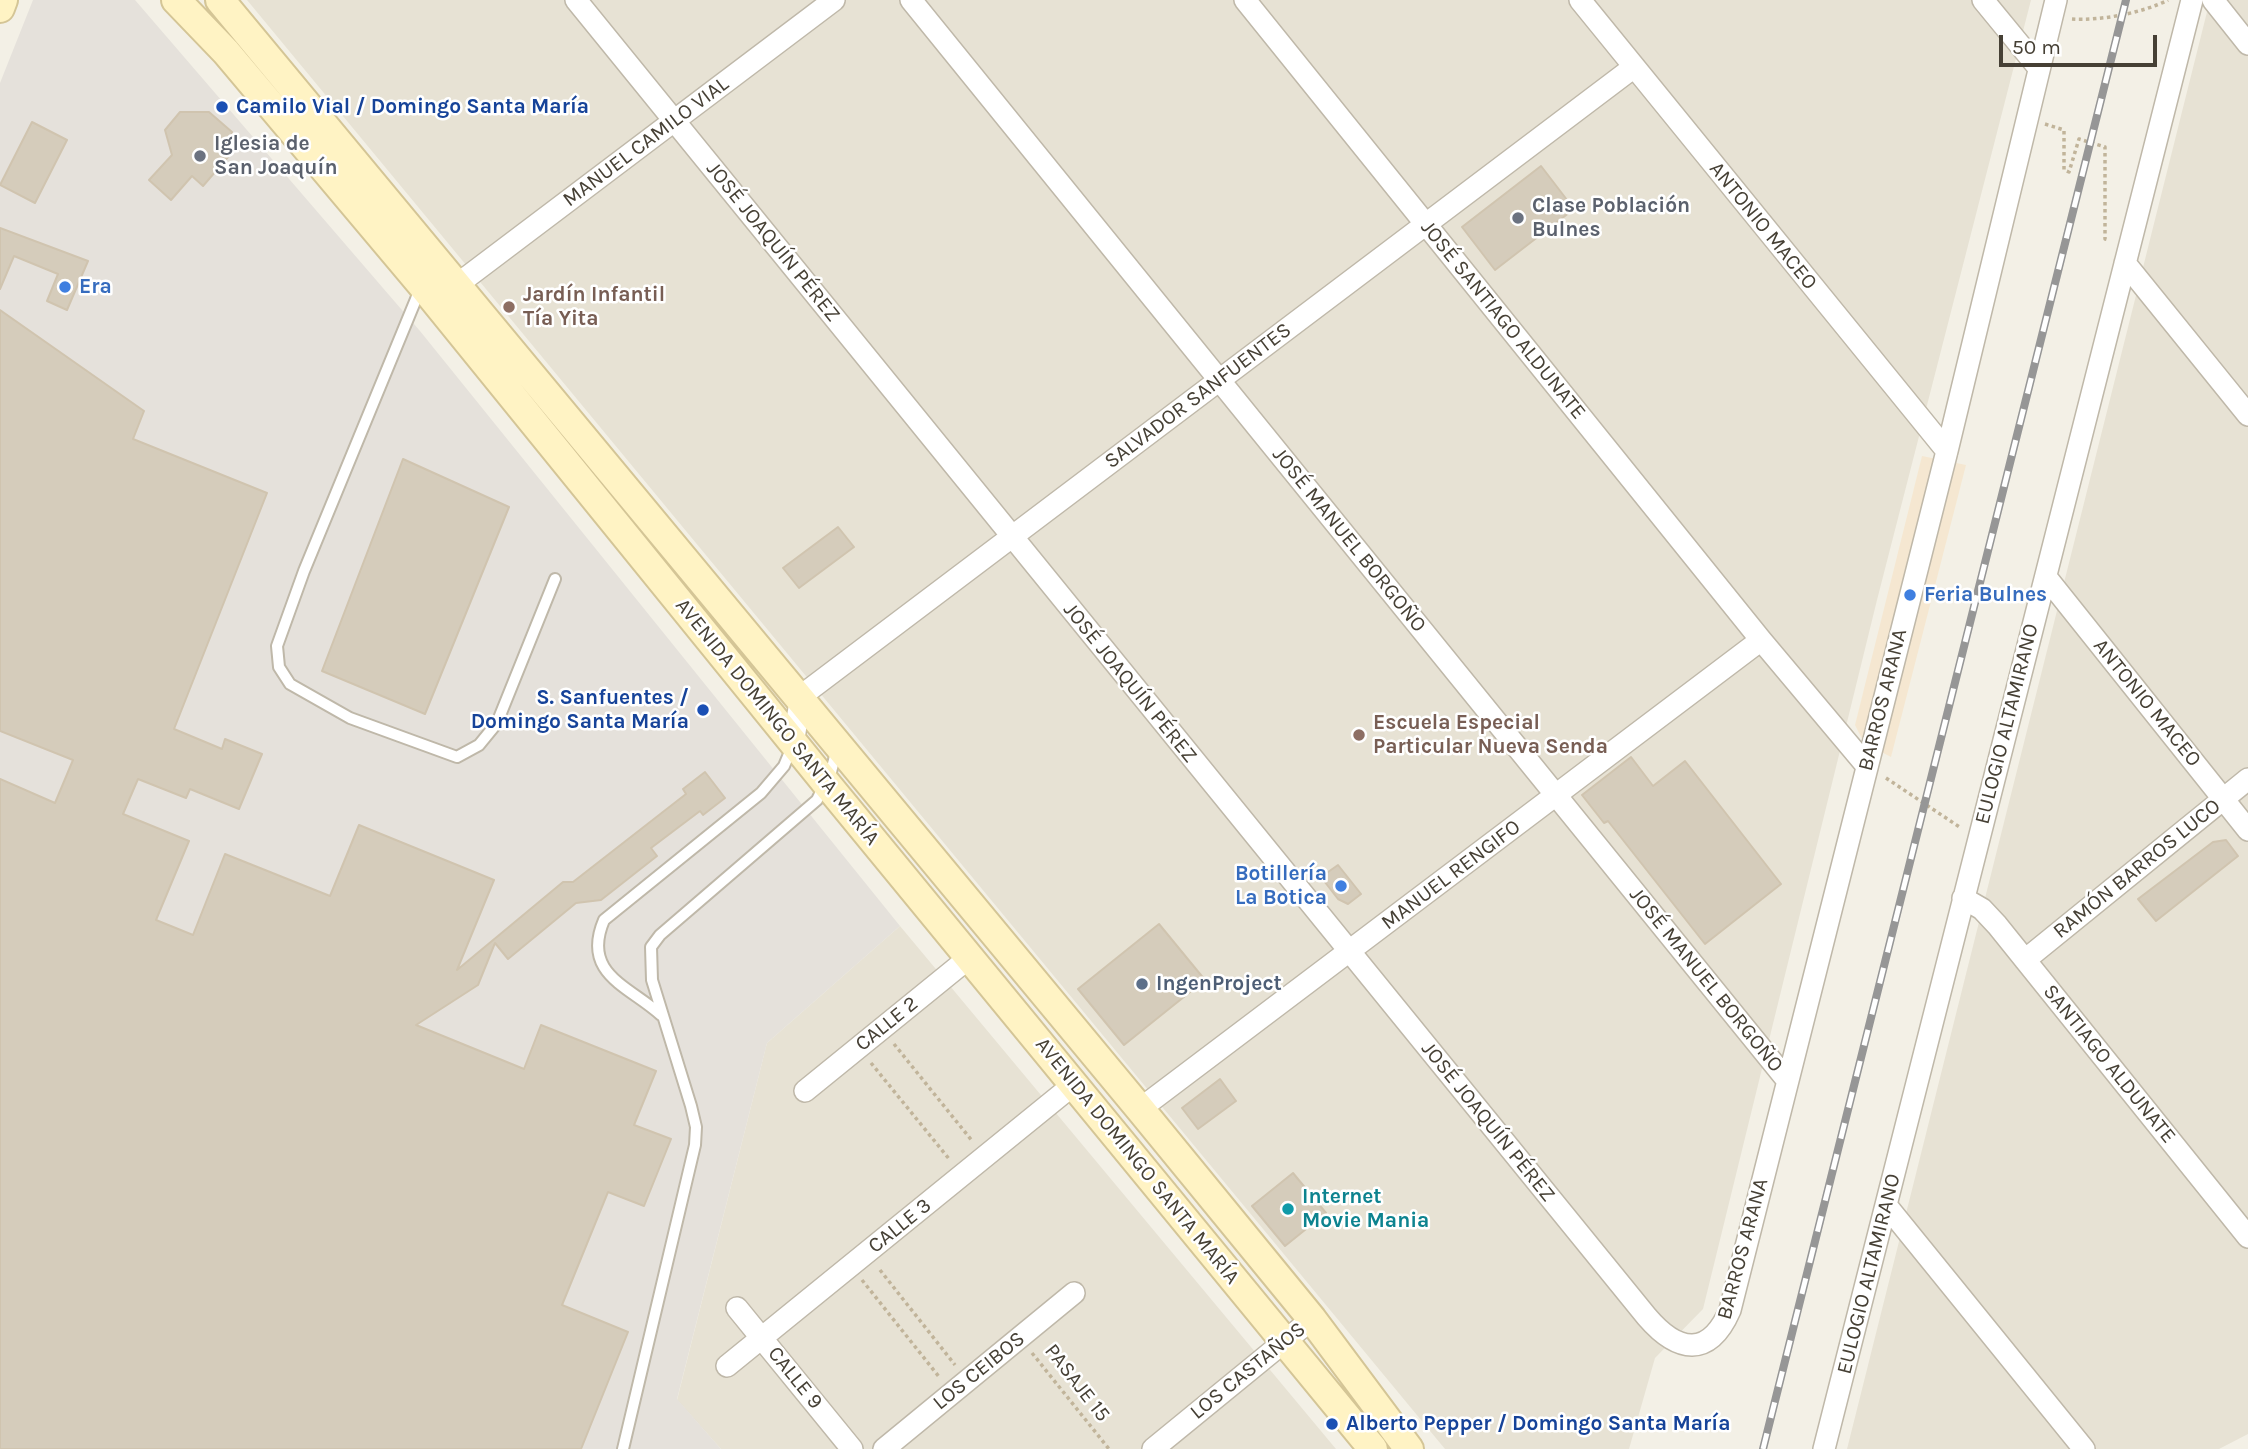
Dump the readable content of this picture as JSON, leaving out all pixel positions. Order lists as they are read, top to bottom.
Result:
{
  "streets": {
    "main road": ["AVENIDA DOMINGO SANTA MARÍA"],
    "street": [
      "MANUEL CAMILO VIAL",
      "ANTONIO MACEO",
      "JOSÉ JOAQUÍN PÉREZ",
      "JOSÉ SANTIAGO ALDUNATE",
      "SALVADOR SANFUENTES",
      "JOSÉ MANUEL BORGOÑO",
      "BARROS ARANA",
      "EULOGIO ALTAMIRANO",
      "RAMÓN BARROS LUCO",
      "MANUEL RENGIFO",
      "CALLE 2",
      "SANTIAGO ALDUNATE",
      "CALLE 3",
      "LOS CEIBOS",
      "LOS CASTAÑOS",
      "CALLE 9"
    ],
    "path": ["PASAJE 15"]
  },
  "crossings": [
    ["MANUEL CAMILO VIAL", "JOSÉ JOAQUÍN PÉREZ"],
    ["MANUEL CAMILO VIAL", "AVENIDA DOMINGO SANTA MARÍA"],
    ["ANTONIO MACEO", "SALVADOR SANFUENTES"],
    ["ANTONIO MACEO", "BARROS ARANA"],
    ["ANTONIO MACEO", "EULOGIO ALTAMIRANO"],
    ["ANTONIO MACEO", "RAMÓN BARROS LUCO"],
    ["JOSÉ JOAQUÍN PÉREZ", "SALVADOR SANFUENTES"],
    ["JOSÉ JOAQUÍN PÉREZ", "BARROS ARANA"],
    ["JOSÉ JOAQUÍN PÉREZ", "MANUEL RENGIFO"],
    ["JOSÉ SANTIAGO ALDUNATE", "SALVADOR SANFUENTES"],
    ["JOSÉ SANTIAGO ALDUNATE", "MANUEL RENGIFO"],
    ["SALVADOR SANFUENTES", "JOSÉ MANUEL BORGOÑO"],
    ["SALVADOR SANFUENTES", "AVENIDA DOMINGO SANTA MARÍA"],
    ["JOSÉ MANUEL BORGOÑO", "BARROS ARANA"],
    ["JOSÉ MANUEL BORGOÑO", "MANUEL RENGIFO"],
    ["AVENIDA DOMINGO SANTA MARÍA", "MANUEL RENGIFO"],
    ["AVENIDA DOMINGO SANTA MARÍA", "CALLE 2"],
    ["AVENIDA DOMINGO SANTA MARÍA", "CALLE 3"],
    ["AVENIDA DOMINGO SANTA MARÍA", "LOS CASTAÑOS"],
    ["EULOGIO ALTAMIRANO", "SANTIAGO ALDUNATE"],
    ["RAMÓN BARROS LUCO", "SANTIAGO ALDUNATE"],
    ["CALLE 3", "CALLE 9"],
    ["LOS CEIBOS", "PASAJE 15"]
  ],
  "places": [
    "Camilo Vial / Domingo Santa María",
    "Iglesia de San Joaquín",
    "Clase Población Bulnes",
    "Era",
    "Jardín Infantil Tía Yita",
    "Feria Bulnes",
    "S. Sanfuentes / Domingo Santa María",
    "Escuela Especial Particular Nueva Senda",
    "Botillería La Botica",
    "IngenProject",
    "Internet Movie Mania",
    "Alberto Pepper / Domingo Santa María"
  ],
  "scale_bar": "50 m"
}
